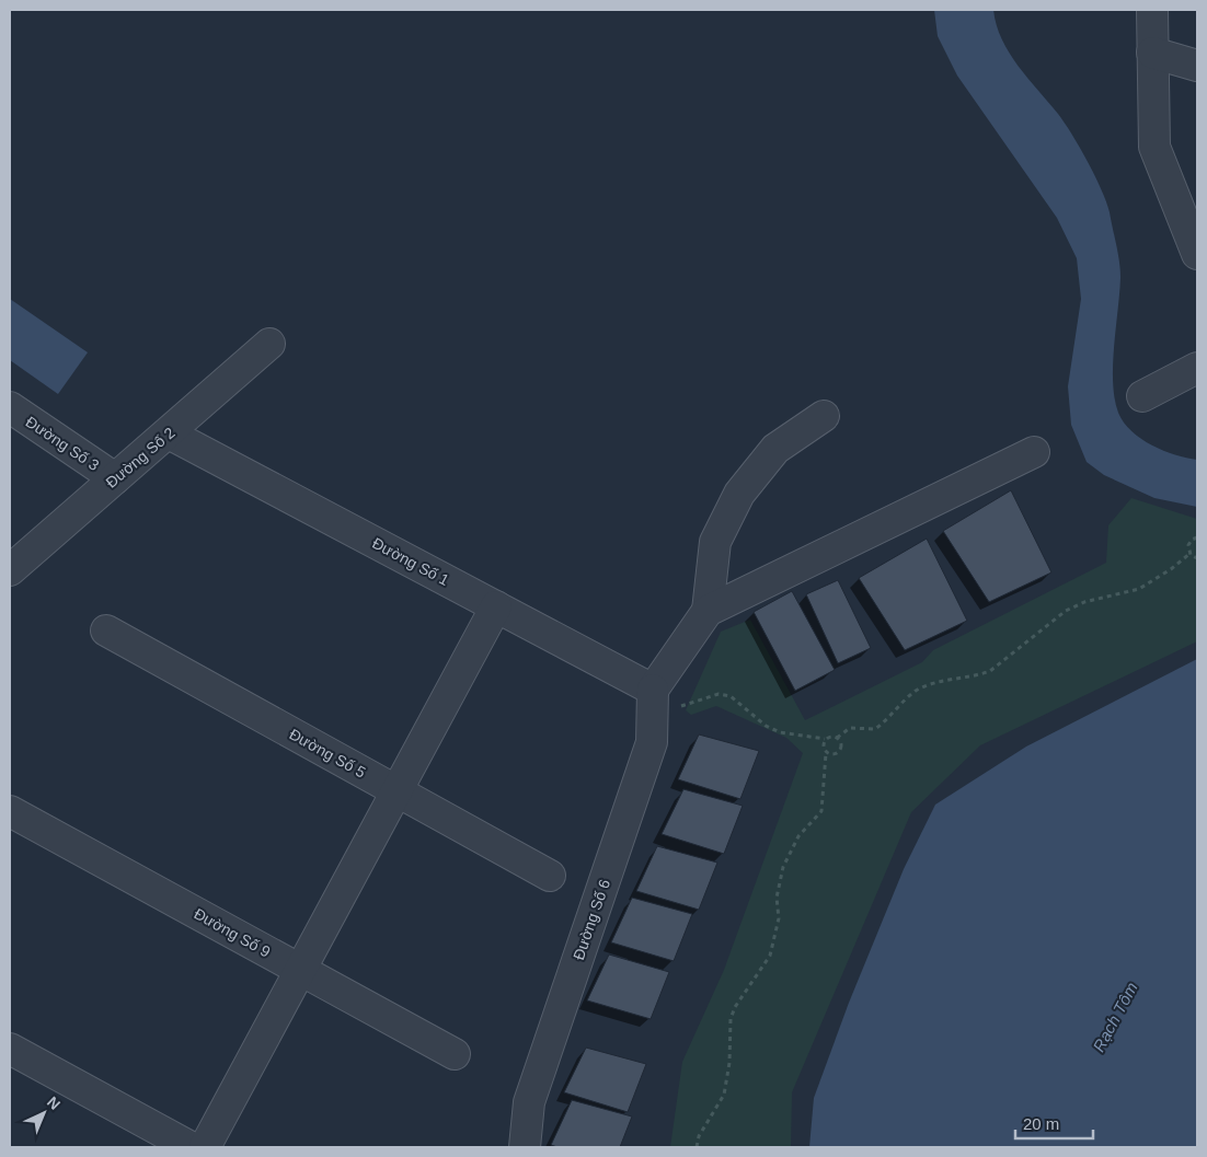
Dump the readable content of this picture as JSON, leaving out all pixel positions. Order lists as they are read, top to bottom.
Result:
{
  "streets": {
    "street": [
      "Đường Số 3",
      "Đường Số 2",
      "Đường Số 1",
      "Đường Số 5",
      "Đường Số 6",
      "Đường Số 9"
    ]
  },
  "crossings": [
    ["Đường Số 3", "Đường Số 2"],
    ["Đường Số 2", "Đường Số 1"],
    ["Đường Số 1", "Đường Số 6"]
  ],
  "water": ["Rạch Tôm"],
  "scale_bar": "20 m",
  "north": "top right"
}
